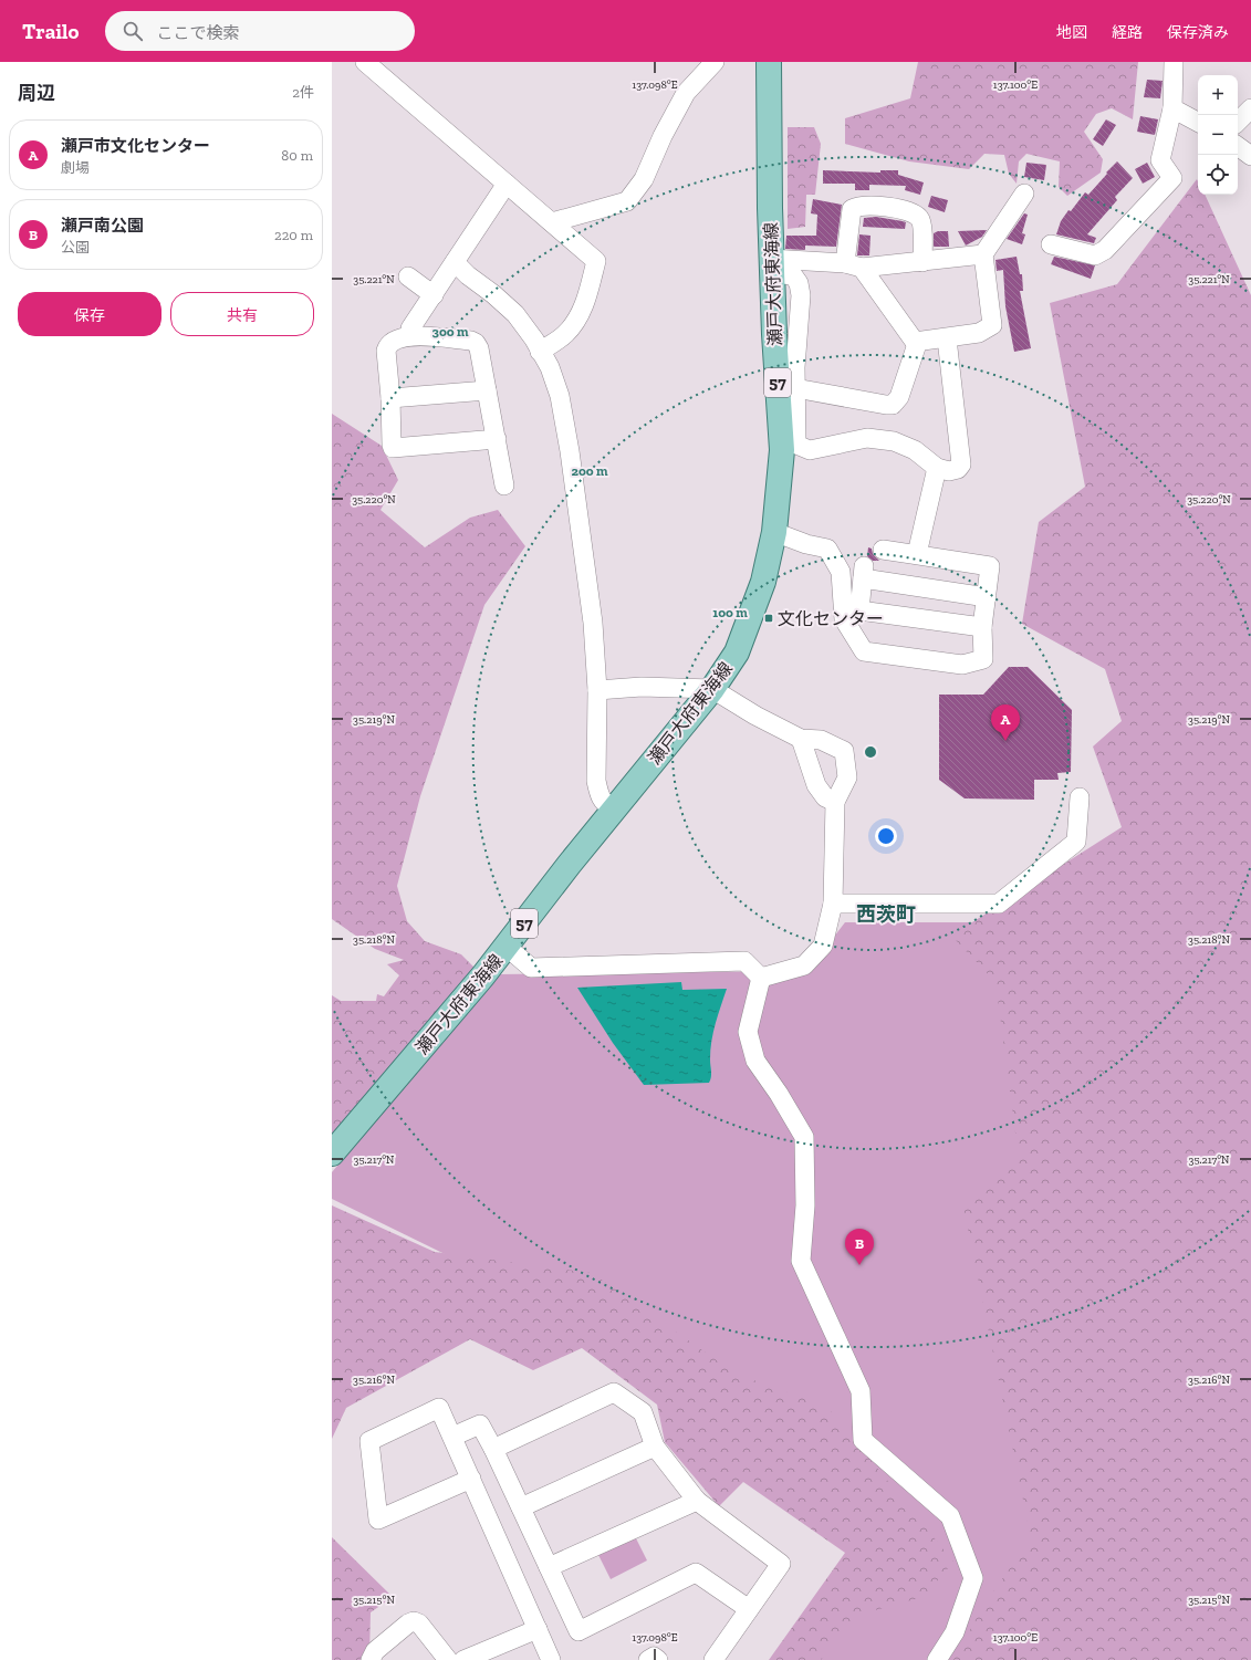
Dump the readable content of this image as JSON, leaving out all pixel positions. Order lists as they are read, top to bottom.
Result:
{
  "streets": {
    "main road": ["瀬戸大府東海線", "57"]
  },
  "districts": ["西茨町"],
  "places": {
    "transit": ["文化センター"]
  },
  "page": {
    "header": "Trailo",
    "search": "ここで検索",
    "nav": ["地図", "経路", "保存済み"],
    "heading": ["周辺", "2件"],
    "map_buttons": ["+", "−"],
    "list": [
      {
        "mark": "A",
        "name": "瀬戸市文化センター",
        "note": "劇場",
        "value": "80 m"
      },
      {
        "mark": "B",
        "name": "瀬戸南公園",
        "note": "公園",
        "value": "220 m"
      }
    ],
    "buttons": ["保存", "共有"],
    "pins": ["A", "B"]
  },
  "coordinates": [
    "137.098°E",
    "137.100°E",
    "35.221°N",
    "35.220°N",
    "35.219°N",
    "35.218°N",
    "35.217°N",
    "35.216°N",
    "35.215°N"
  ],
  "rings": ["300 m", "200 m", "100 m"]
}
